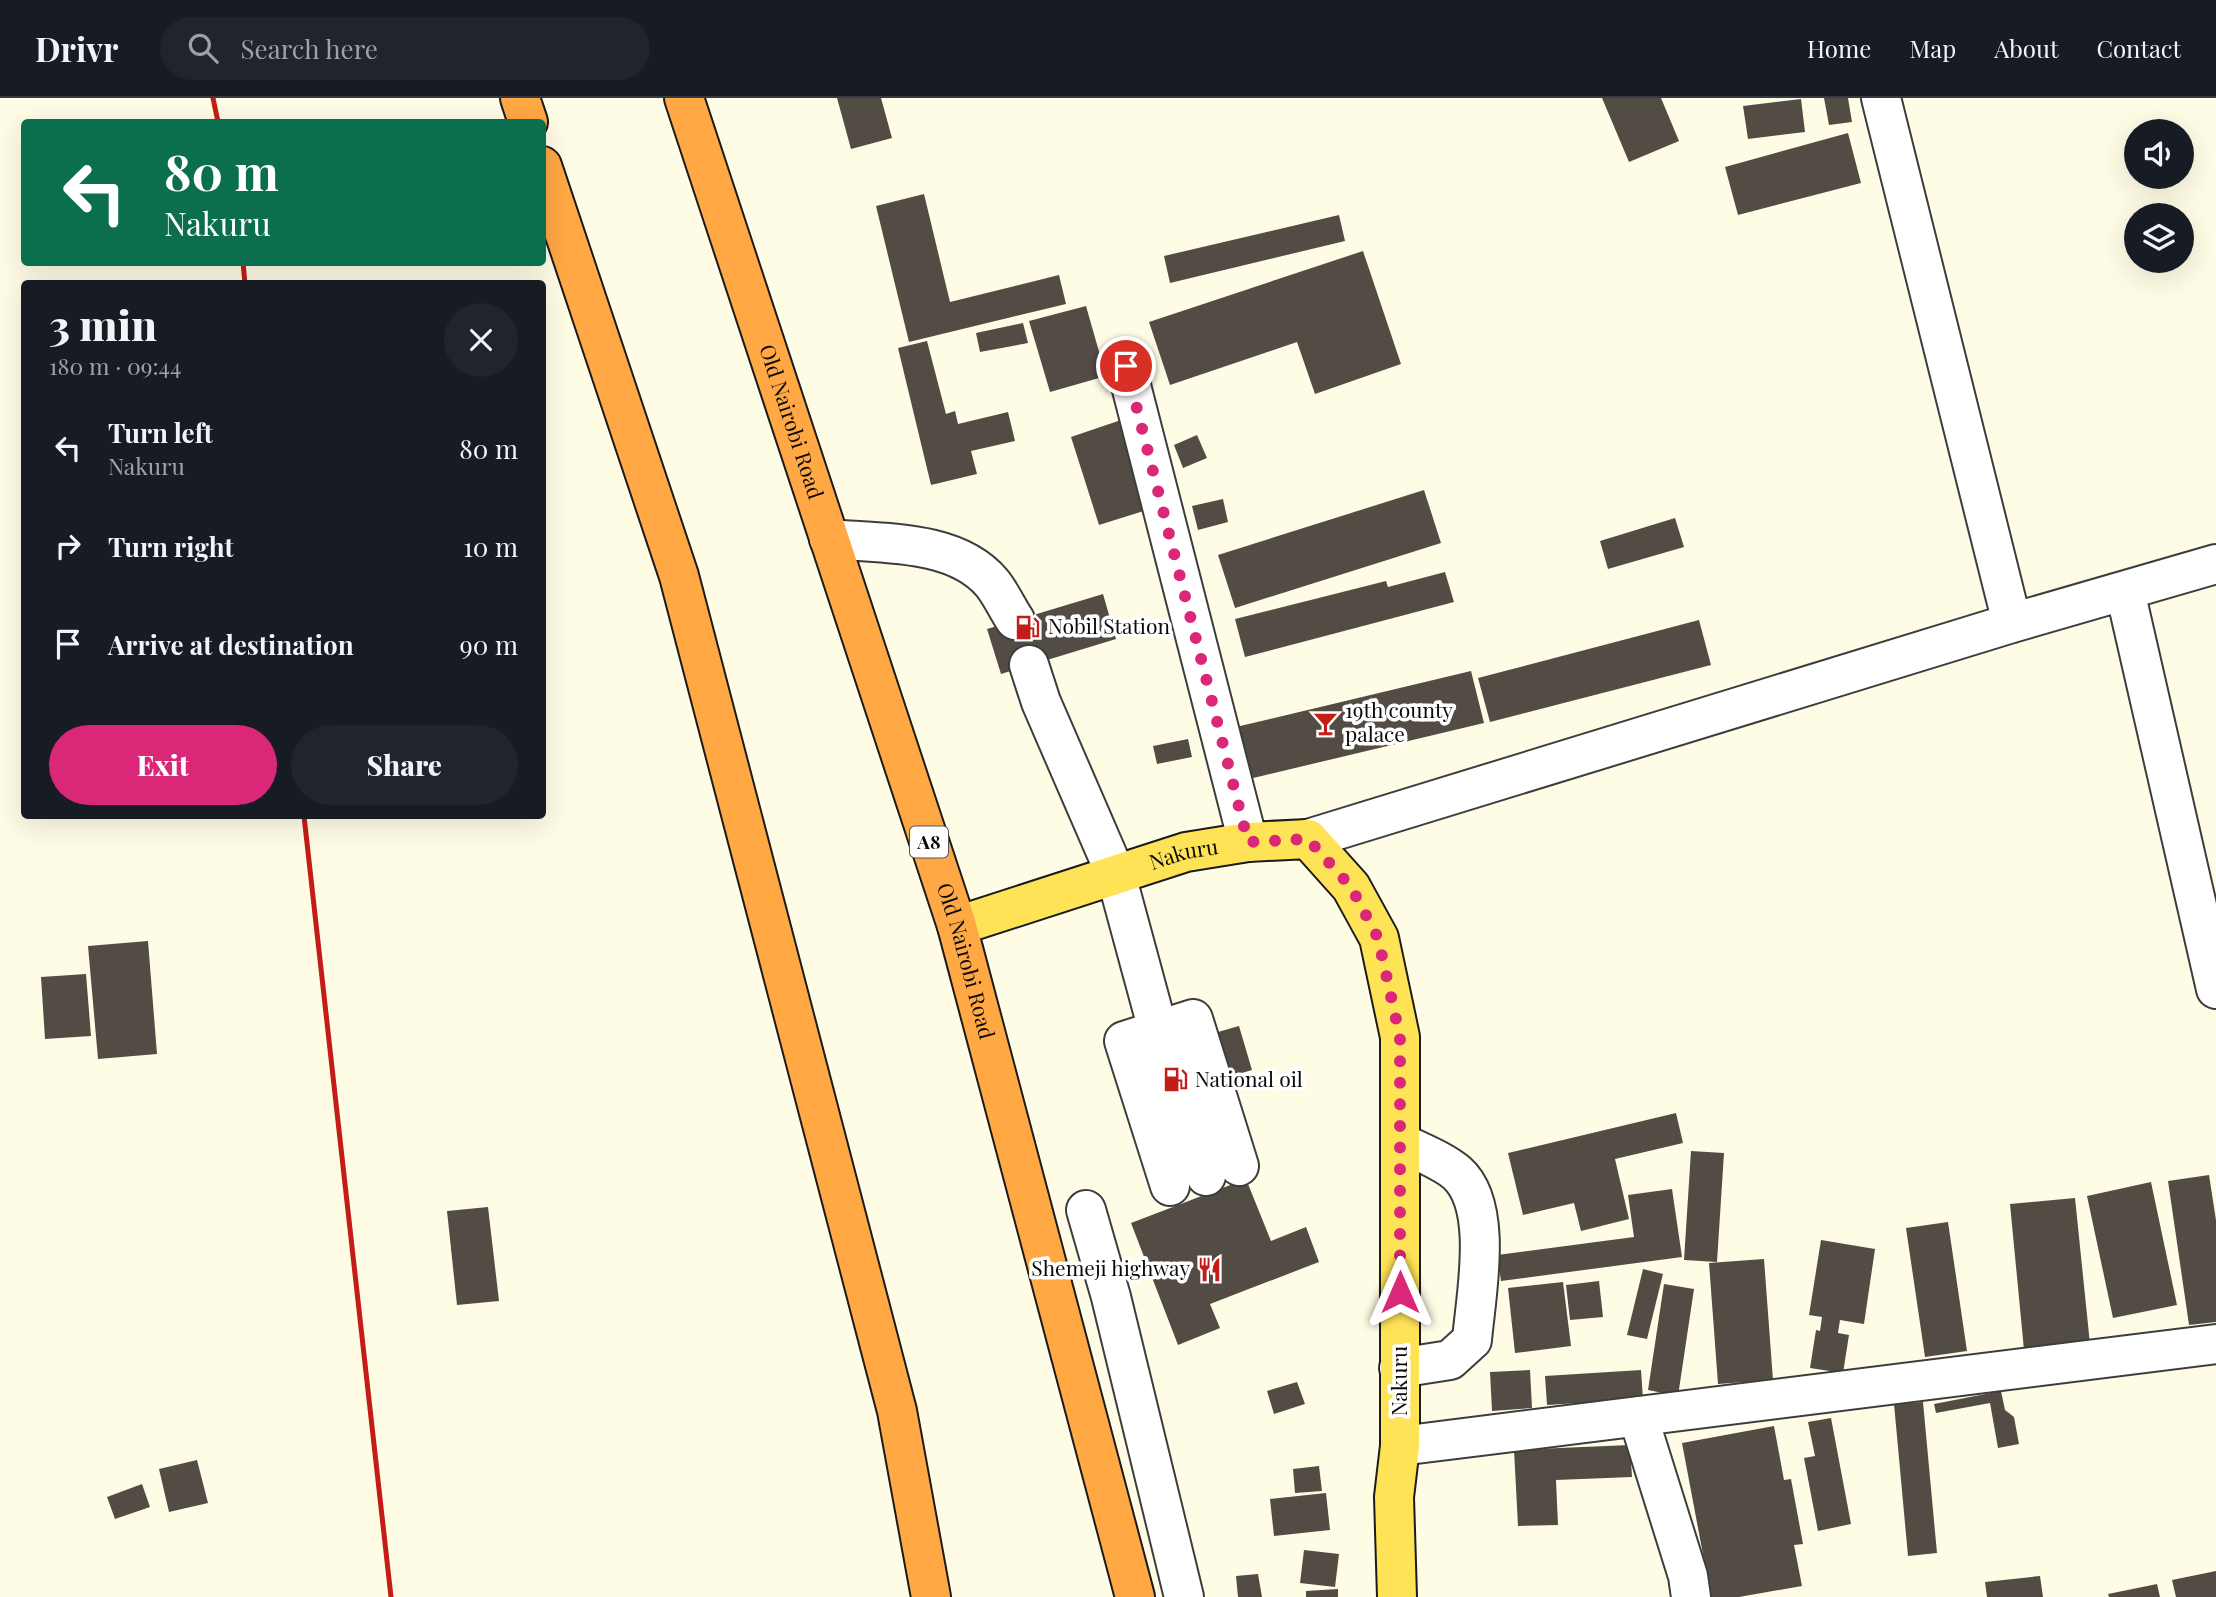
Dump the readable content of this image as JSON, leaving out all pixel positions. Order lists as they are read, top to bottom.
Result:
{
  "streets": {
    "highway": ["Old Nairobi Road", "A8"],
    "main road": ["Nakuru"]
  },
  "crossings": [
    ["Old Nairobi Road", "Nakuru"]
  ],
  "places": {
    "fuel station": ["Nobil Station", "National oil"],
    "bar": ["19th county palace"],
    "restaurant": ["Shemeji highway"]
  },
  "page": {
    "header": "Drivr",
    "search": "Search here",
    "nav": [
      "Home",
      "Map",
      "About",
      "Contact"
    ],
    "turn": ["80 m", "Nakuru"],
    "heading": ["3 min", "180 m · 09:44"],
    "list": [
      {
        "name": "Turn left",
        "note": "Nakuru",
        "value": "80 m"
      },
      {
        "name": "Turn right",
        "value": "10 m"
      },
      {
        "name": "Arrive at destination",
        "value": "90 m"
      }
    ],
    "buttons": ["Exit", "Share"]
  }
}
